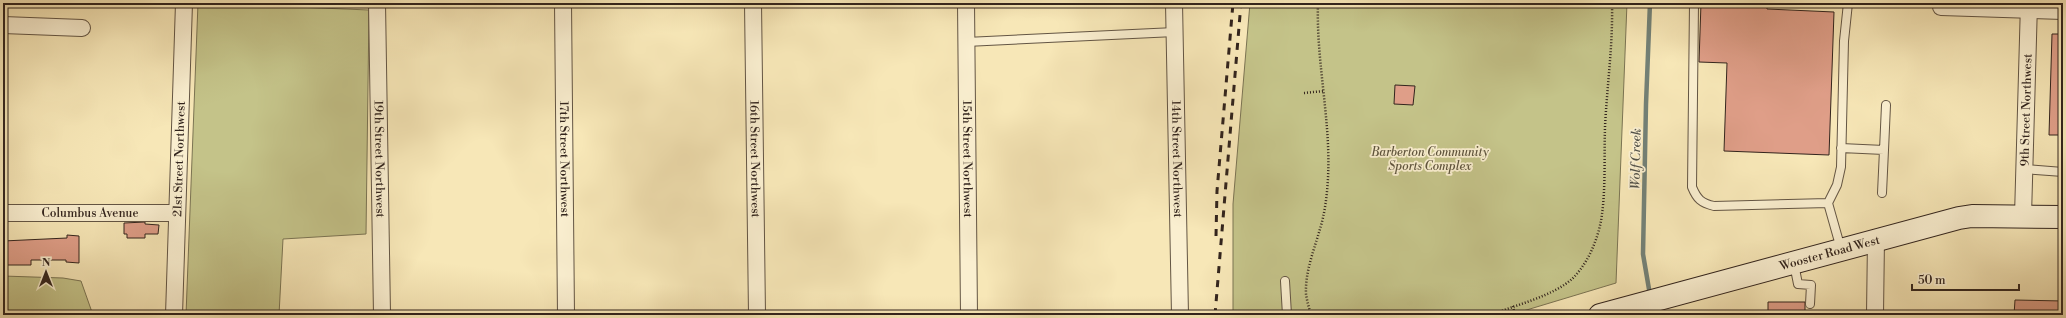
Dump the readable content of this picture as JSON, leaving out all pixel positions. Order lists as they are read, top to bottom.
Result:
{
  "streets": {
    "main road": ["Wooster Road West"],
    "street": [
      "9th Street Northwest",
      "21st Street Northwest",
      "19th Street Northwest",
      "17th Street Northwest",
      "16th Street Northwest",
      "15th Street Northwest",
      "14th Street Northwest",
      "Columbus Avenue"
    ]
  },
  "crossings": [
    ["9th Street Northwest", "Wooster Road West"],
    ["21st Street Northwest", "Columbus Avenue"]
  ],
  "water": ["Wolf Creek"],
  "parks": ["Barberton Community Sports Complex"],
  "scale_bar": "50 m",
  "north": "top"
}
